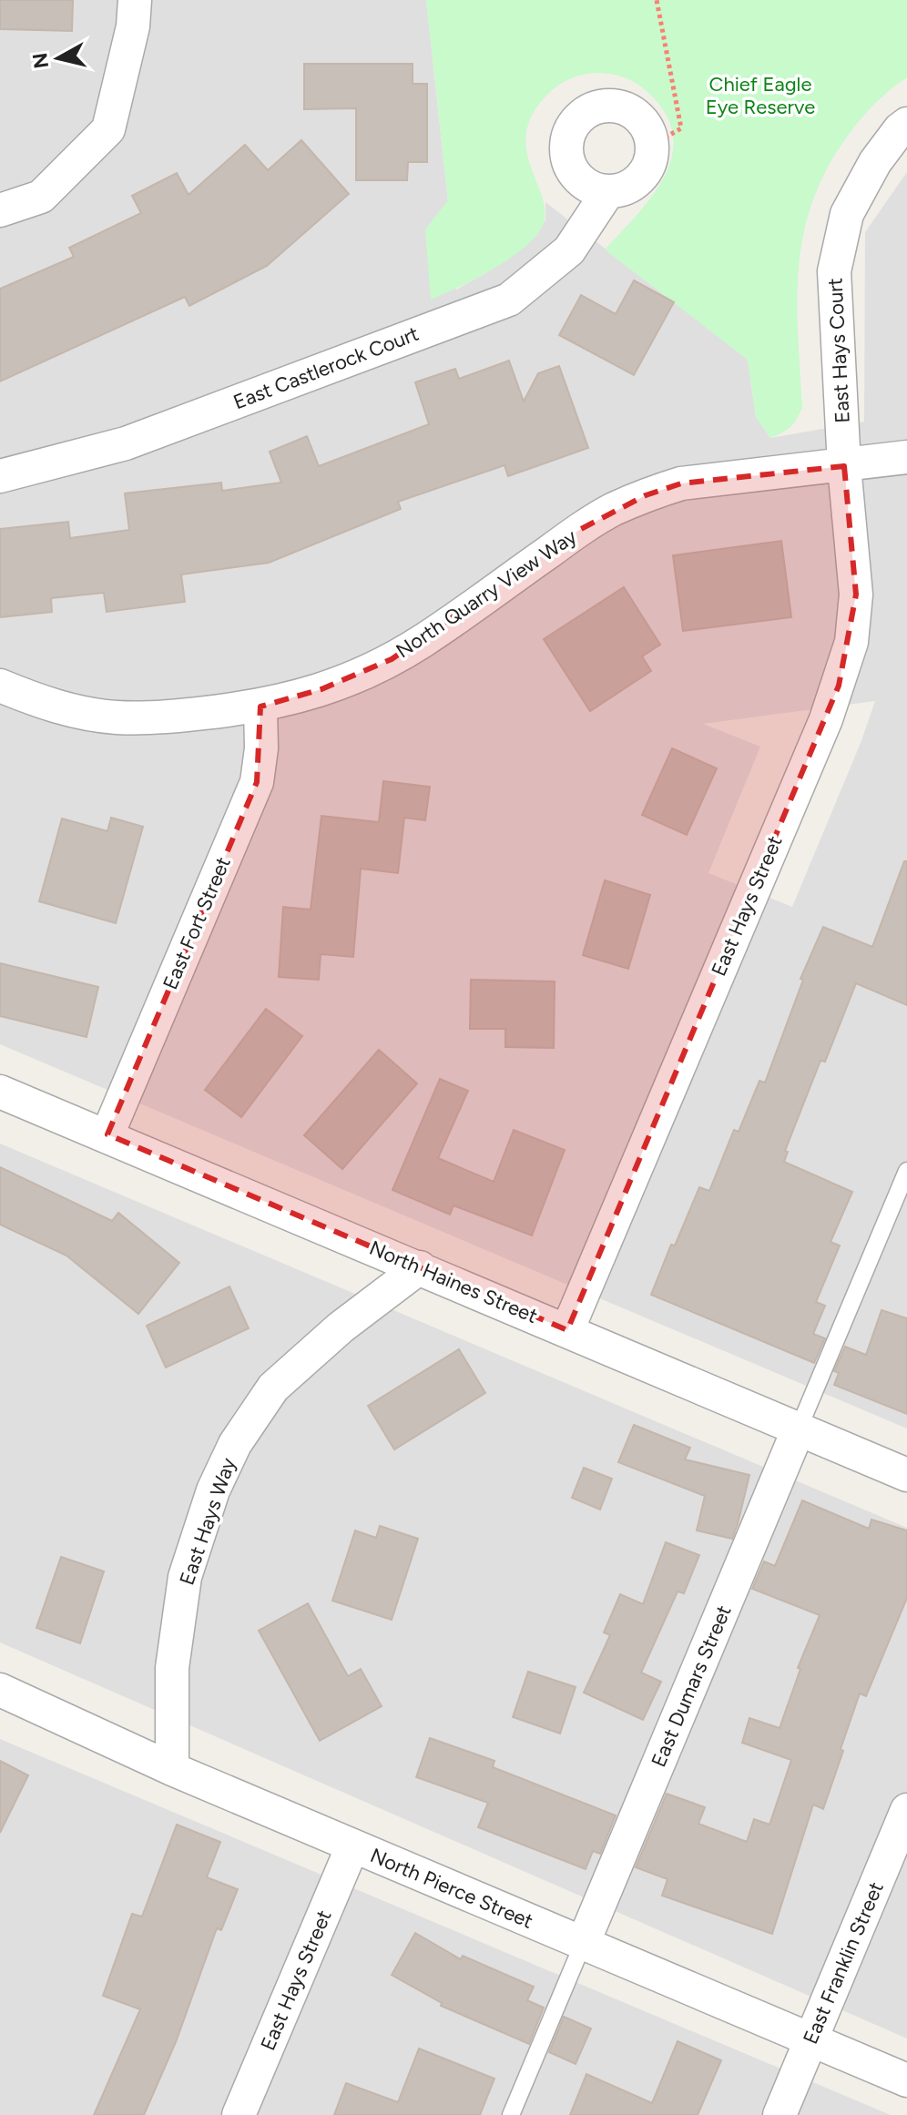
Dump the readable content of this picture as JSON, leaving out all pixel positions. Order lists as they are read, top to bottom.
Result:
{
  "streets": {
    "street": [
      "East Hays Court",
      "East Castlerock Court",
      "North Quarry View Way",
      "East Hays Street",
      "East Fort Street",
      "North Haines Street",
      "East Hays Way",
      "East Dumars Street",
      "North Pierce Street",
      "East Franklin Street"
    ]
  },
  "crossings": [
    ["East Hays Court", "North Quarry View Way"],
    ["East Hays Court", "East Hays Street"],
    ["North Quarry View Way", "East Hays Street"],
    ["North Quarry View Way", "East Fort Street"],
    ["East Hays Street", "North Haines Street"],
    ["East Hays Street", "North Pierce Street"],
    ["East Fort Street", "North Haines Street"],
    ["North Haines Street", "East Hays Way"],
    ["North Haines Street", "East Dumars Street"],
    ["East Hays Way", "North Pierce Street"],
    ["East Dumars Street", "North Pierce Street"],
    ["North Pierce Street", "East Franklin Street"]
  ],
  "parks": ["Chief Eagle Eye Reserve"],
  "north": "left"
}
